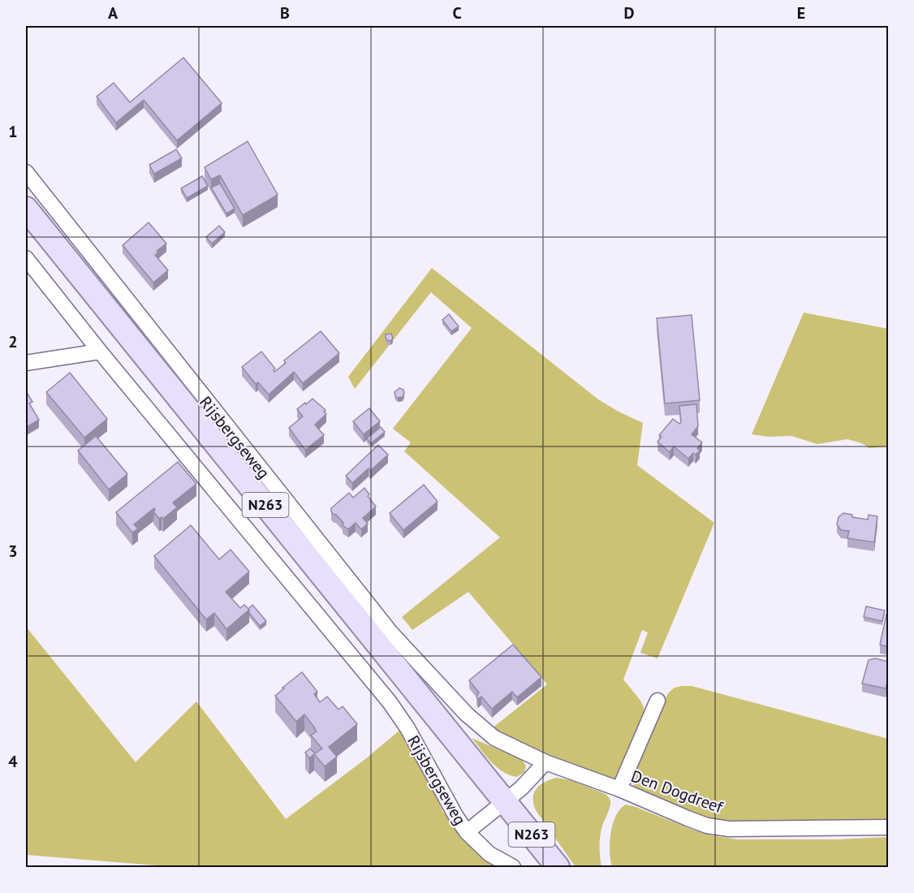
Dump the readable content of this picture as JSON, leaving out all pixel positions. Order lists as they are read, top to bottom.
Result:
{
  "streets": {
    "main road": ["Rijsbergseweg", "N263"],
    "street": ["Den Dogdreef"]
  },
  "crossings": [
    ["Rijsbergseweg", "Den Dogdreef"]
  ],
  "grid": {
    "columns": [
      "A",
      "B",
      "C",
      "D",
      "E"
    ],
    "rows": [
      "1",
      "2",
      "3",
      "4"
    ]
  }
}
